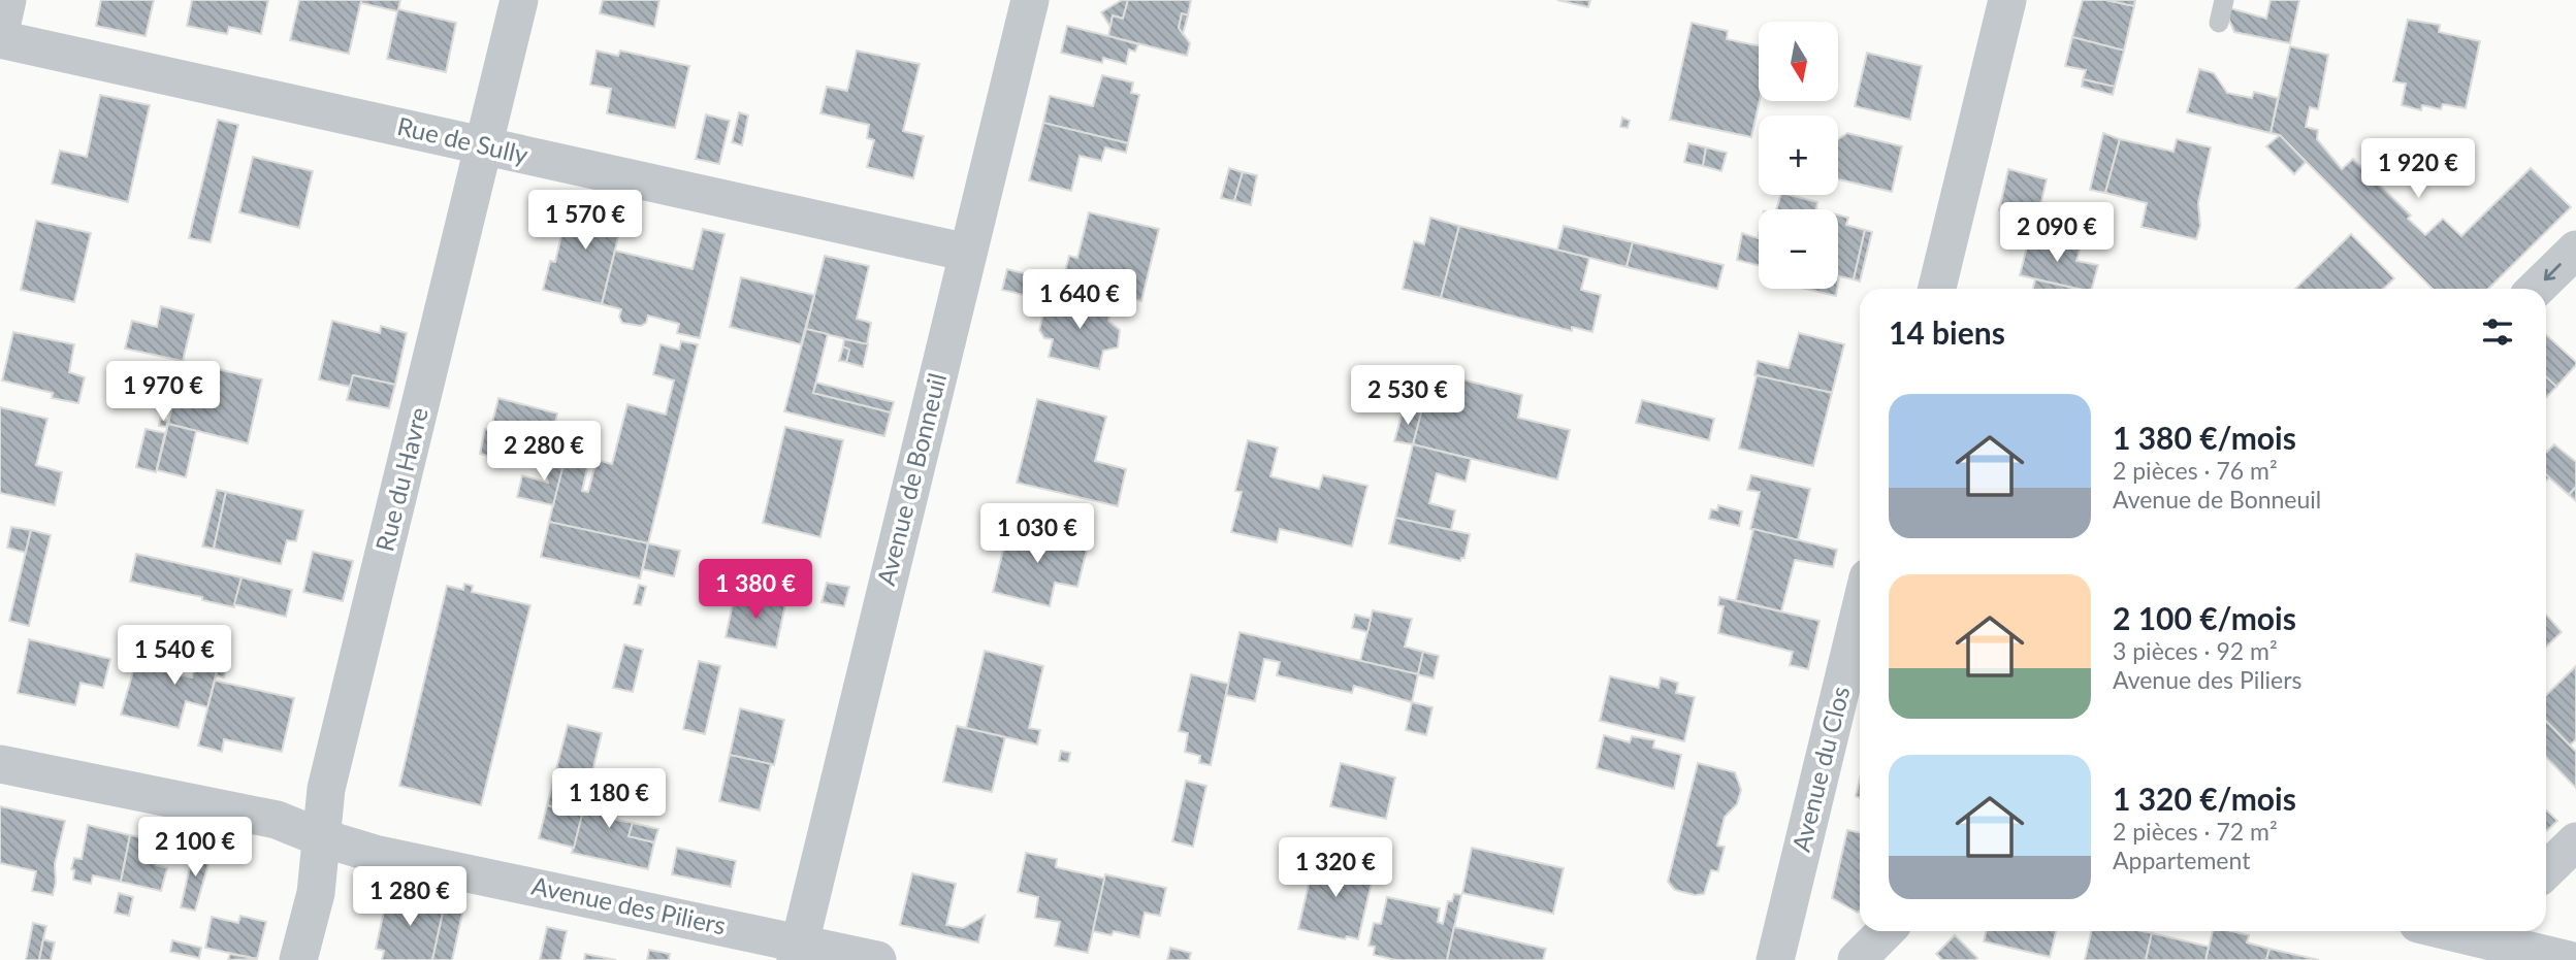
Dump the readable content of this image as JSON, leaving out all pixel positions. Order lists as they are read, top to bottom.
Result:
{
  "streets": {
    "street": [
      "Rue de Sully",
      "Rue du Havre",
      "Avenue de Bonneuil",
      "Avenue du Clos",
      "Avenue des Piliers"
    ]
  },
  "crossings": [
    ["Rue de Sully", "Rue du Havre"],
    ["Rue de Sully", "Avenue de Bonneuil"],
    ["Rue du Havre", "Avenue des Piliers"],
    ["Avenue de Bonneuil", "Avenue des Piliers"]
  ],
  "north": "bottom",
  "page": {
    "map_buttons": ["+", "−"],
    "price": [
      "1 920 €",
      "1 570 €",
      "2 090 €",
      "1 640 €",
      "1 970 €",
      "2 530 €",
      "2 280 €",
      "1 030 €",
      "1 380 €",
      "1 540 €",
      "1 180 €",
      "2 100 €",
      "1 320 €",
      "1 280 €"
    ],
    "heading": "14 biens",
    "list": [
      {
        "name": "1 380 €/mois",
        "note": "2 pièces · 76 m² · Avenue de Bonneuil"
      },
      {
        "name": "2 100 €/mois",
        "note": "3 pièces · 92 m² · Avenue des Piliers"
      },
      {
        "name": "1 320 €/mois",
        "note": "2 pièces · 72 m² · Appartement"
      }
    ]
  }
}
